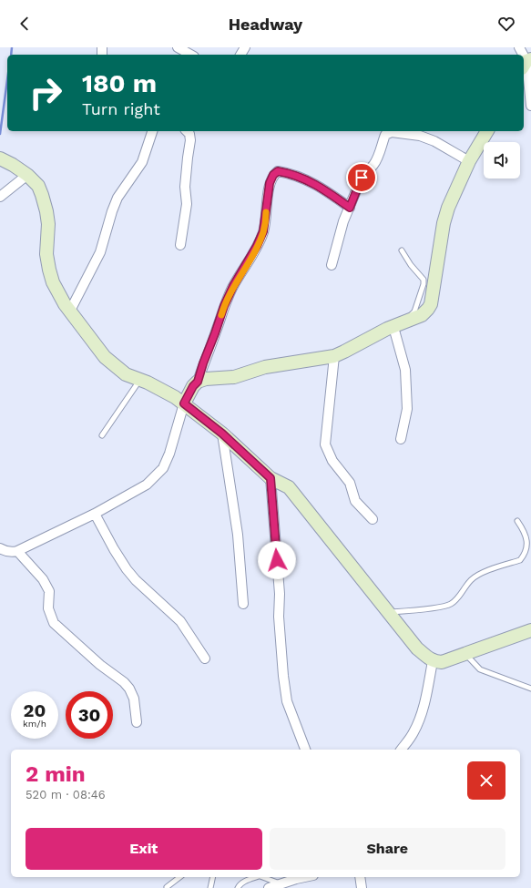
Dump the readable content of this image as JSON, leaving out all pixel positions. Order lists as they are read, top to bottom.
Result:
{
  "page": {
    "header": "Headway",
    "turn": ["180 m", "Turn right"],
    "speed": "20 km/h",
    "limit": "30",
    "heading": ["2 min", "520 m · 08:46"],
    "buttons": ["Exit", "Share"]
  }
}
